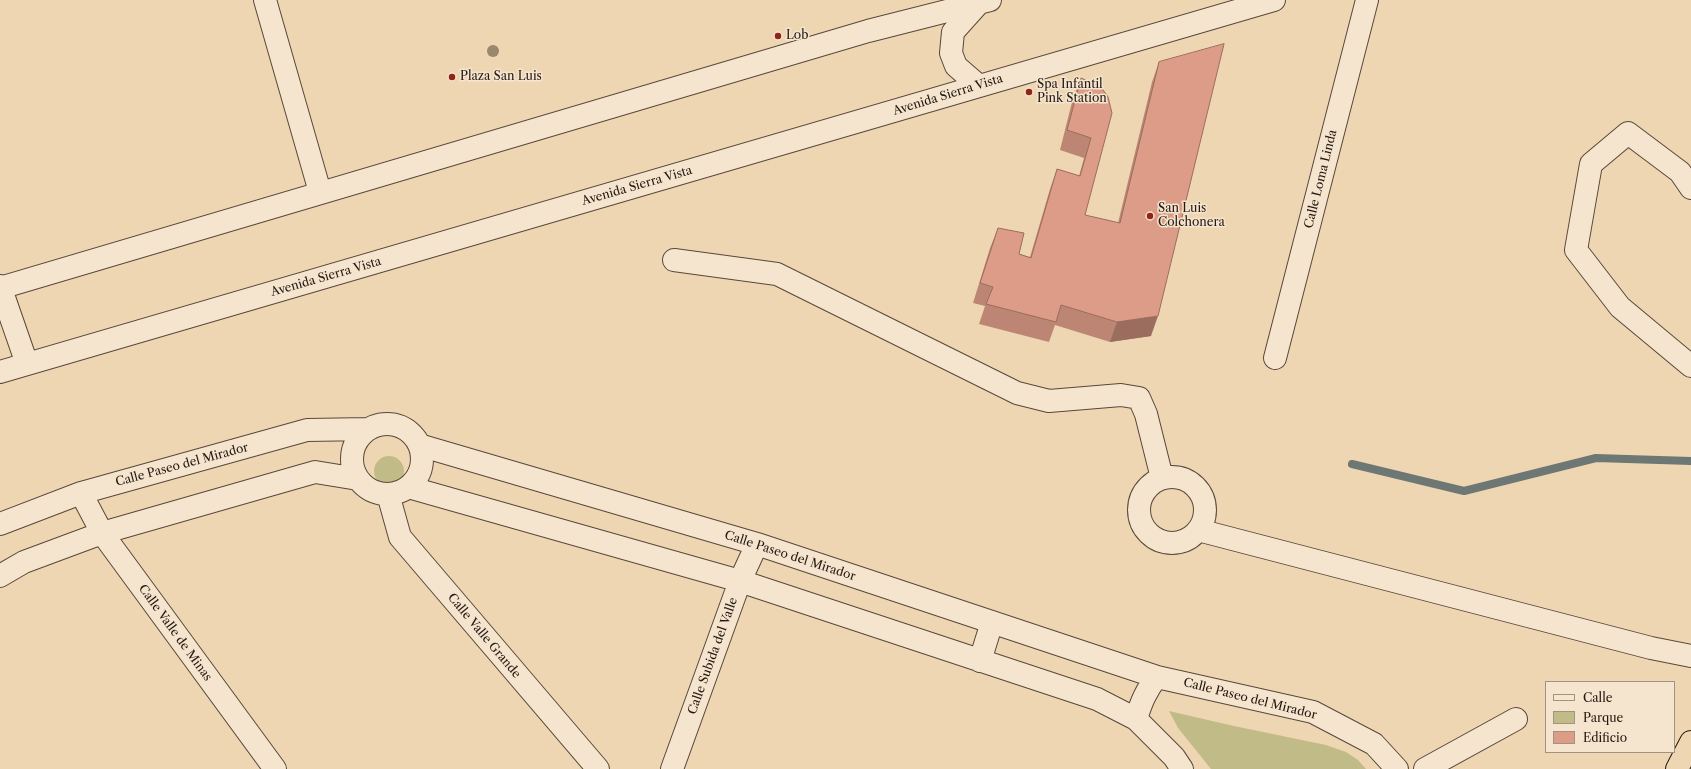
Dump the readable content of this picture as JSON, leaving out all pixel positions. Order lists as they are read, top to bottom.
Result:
{
  "streets": {
    "street": [
      "Avenida Sierra Vista",
      "Calle Loma Linda",
      "Calle Paseo del Mirador",
      "Calle Valle de Minas",
      "Calle Valle Grande",
      "Calle Subida del Valle"
    ]
  },
  "crossings": [
    ["Calle Paseo del Mirador", "Calle Valle de Minas"],
    ["Calle Paseo del Mirador", "Calle Valle Grande"],
    ["Calle Paseo del Mirador", "Calle Subida del Valle"]
  ],
  "places": [
    "Lob",
    "Plaza San Luis",
    "Spa Infantil Pink Station",
    "San Luis Colchonera"
  ],
  "legend": ["Calle", "Parque", "Edificio"]
}
